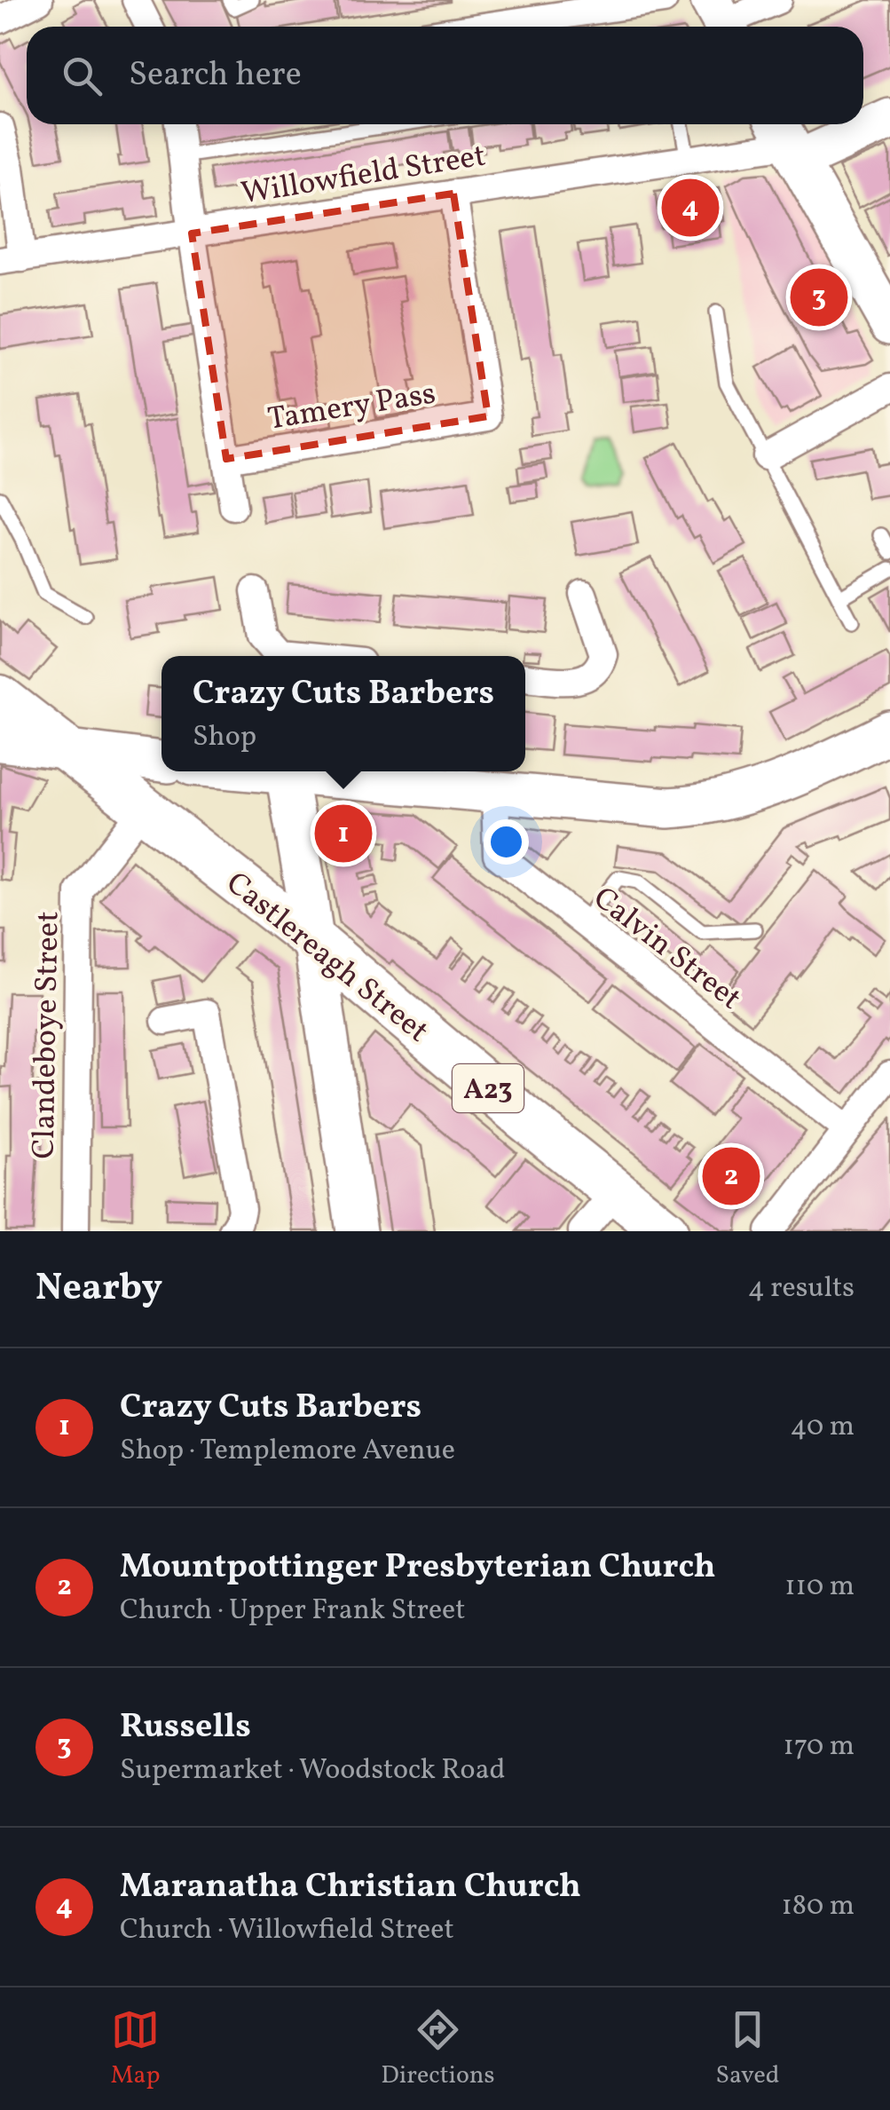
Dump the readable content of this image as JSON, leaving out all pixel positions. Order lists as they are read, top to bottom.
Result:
{
  "streets": {
    "main road": ["Castlereagh Street", "A23"],
    "street": [
      "Willowfield Street",
      "Tamery Pass",
      "Calvin Street",
      "Clandeboye Street"
    ]
  },
  "crossings": [
    ["Willowfield Street", "Tamery Pass"],
    ["Castlereagh Street", "Clandeboye Street"],
    ["Castlereagh Street", "A23"]
  ],
  "page": {
    "search": "Search here",
    "pins": [
      "4",
      "3",
      "1",
      "2"
    ],
    "popup": ["Crazy Cuts Barbers", "Shop"],
    "heading": ["Nearby", "4 results"],
    "list": [
      {
        "mark": "1",
        "name": "Crazy Cuts Barbers",
        "note": "Shop · Templemore Avenue",
        "value": "40 m"
      },
      {
        "mark": "2",
        "name": "Mountpottinger Presbyterian Church",
        "note": "Church · Upper Frank Street",
        "value": "110 m"
      },
      {
        "mark": "3",
        "name": "Russells",
        "note": "Supermarket · Woodstock Road",
        "value": "170 m"
      },
      {
        "mark": "4",
        "name": "Maranatha Christian Church",
        "note": "Church · Willowfield Street",
        "value": "180 m"
      }
    ],
    "nav": ["Map", "Directions", "Saved"]
  }
}
